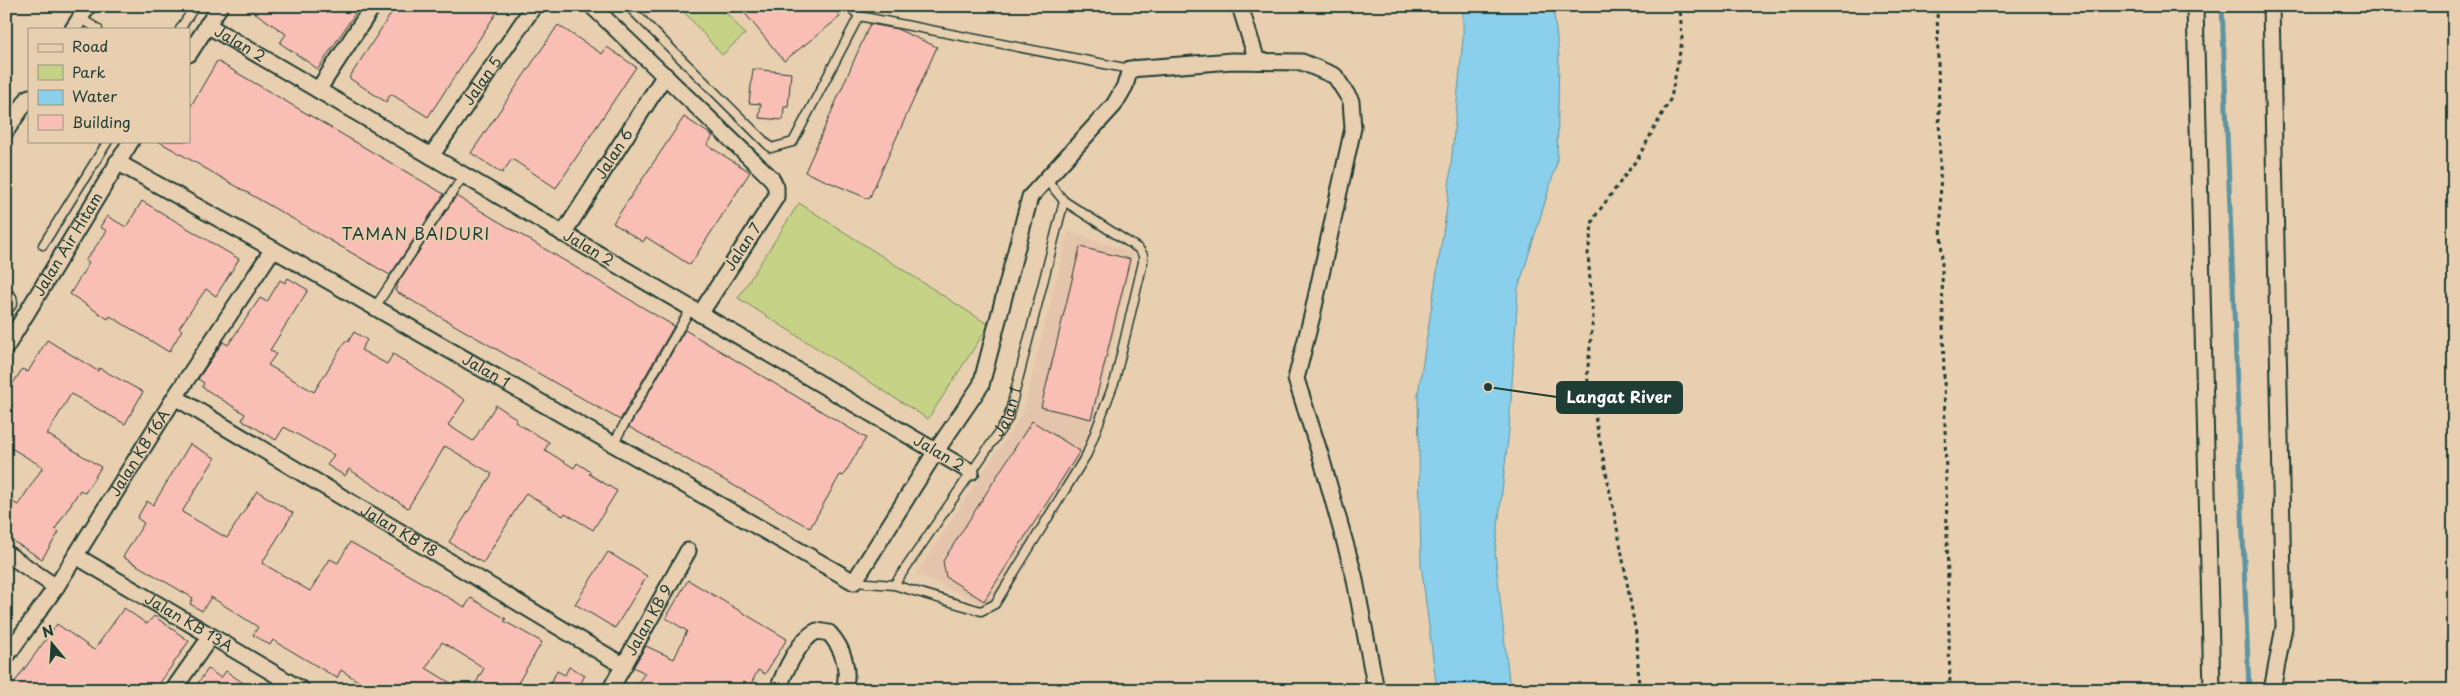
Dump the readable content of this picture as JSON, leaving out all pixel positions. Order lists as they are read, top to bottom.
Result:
{
  "streets": {
    "street": [
      "Jalan 2",
      "Jalan 5",
      "Jalan 6",
      "Jalan Air Hitam",
      "Jalan 7",
      "Jalan 1",
      "Jalan KB 16A",
      "Jalan KB 18",
      "Jalan KB 9",
      "Jalan KB 13A"
    ]
  },
  "crossings": [
    ["Jalan 2", "Jalan 5"],
    ["Jalan 2", "Jalan 6"],
    ["Jalan 2", "Jalan 7"],
    ["Jalan 2", "Jalan 1"],
    ["Jalan 6", "Jalan 7"],
    ["Jalan Air Hitam", "Jalan 1"],
    ["Jalan 1", "Jalan KB 16A"],
    ["Jalan KB 16A", "Jalan KB 18"],
    ["Jalan KB 16A", "Jalan KB 13A"],
    ["Jalan KB 18", "Jalan KB 9"]
  ],
  "districts": ["TAMAN BAIDURI"],
  "places": ["Langat River"],
  "legend": [
    "Road",
    "Park",
    "Water",
    "Building"
  ],
  "north": "top"
}
